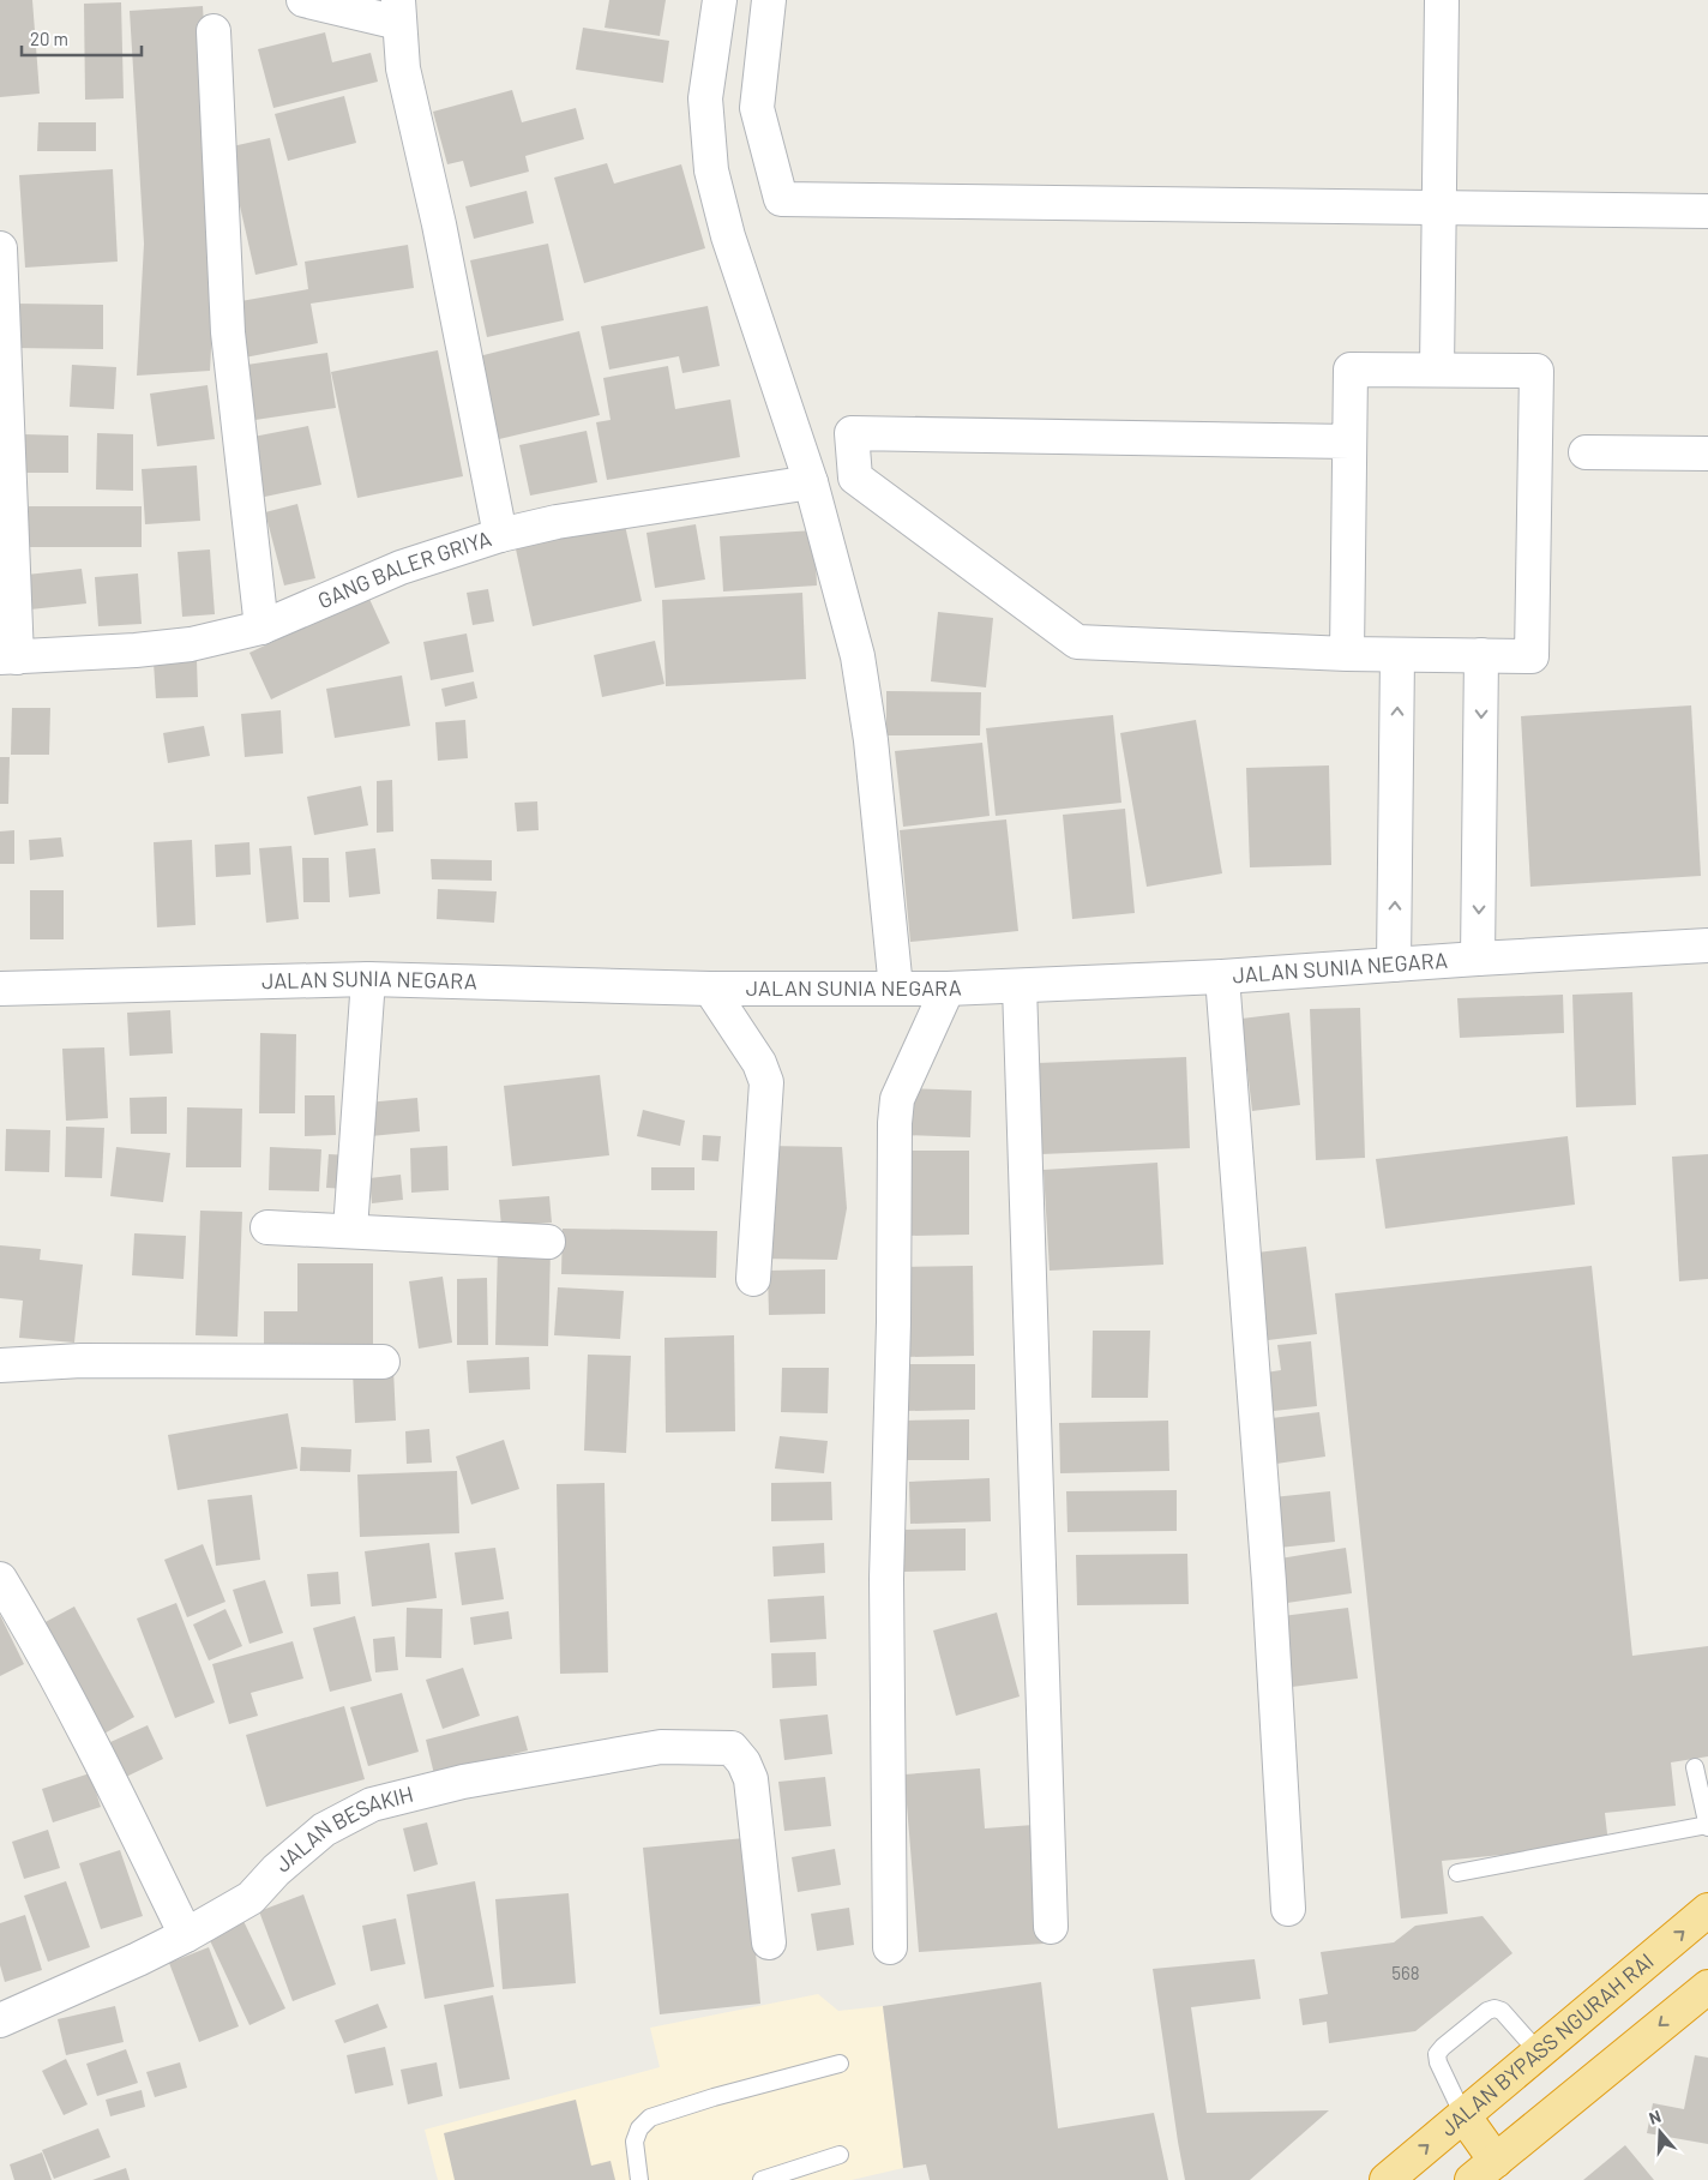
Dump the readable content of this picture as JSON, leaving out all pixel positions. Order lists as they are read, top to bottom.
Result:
{
  "streets": {
    "highway": ["JALAN BYPASS NGURAH RAI"],
    "street": ["GANG BALER GRIYA", "JALAN SUNIA NEGARA", "JALAN BESAKIH"]
  },
  "house_numbers": ["568"],
  "scale_bar": "20 m",
  "north": "top"
}
